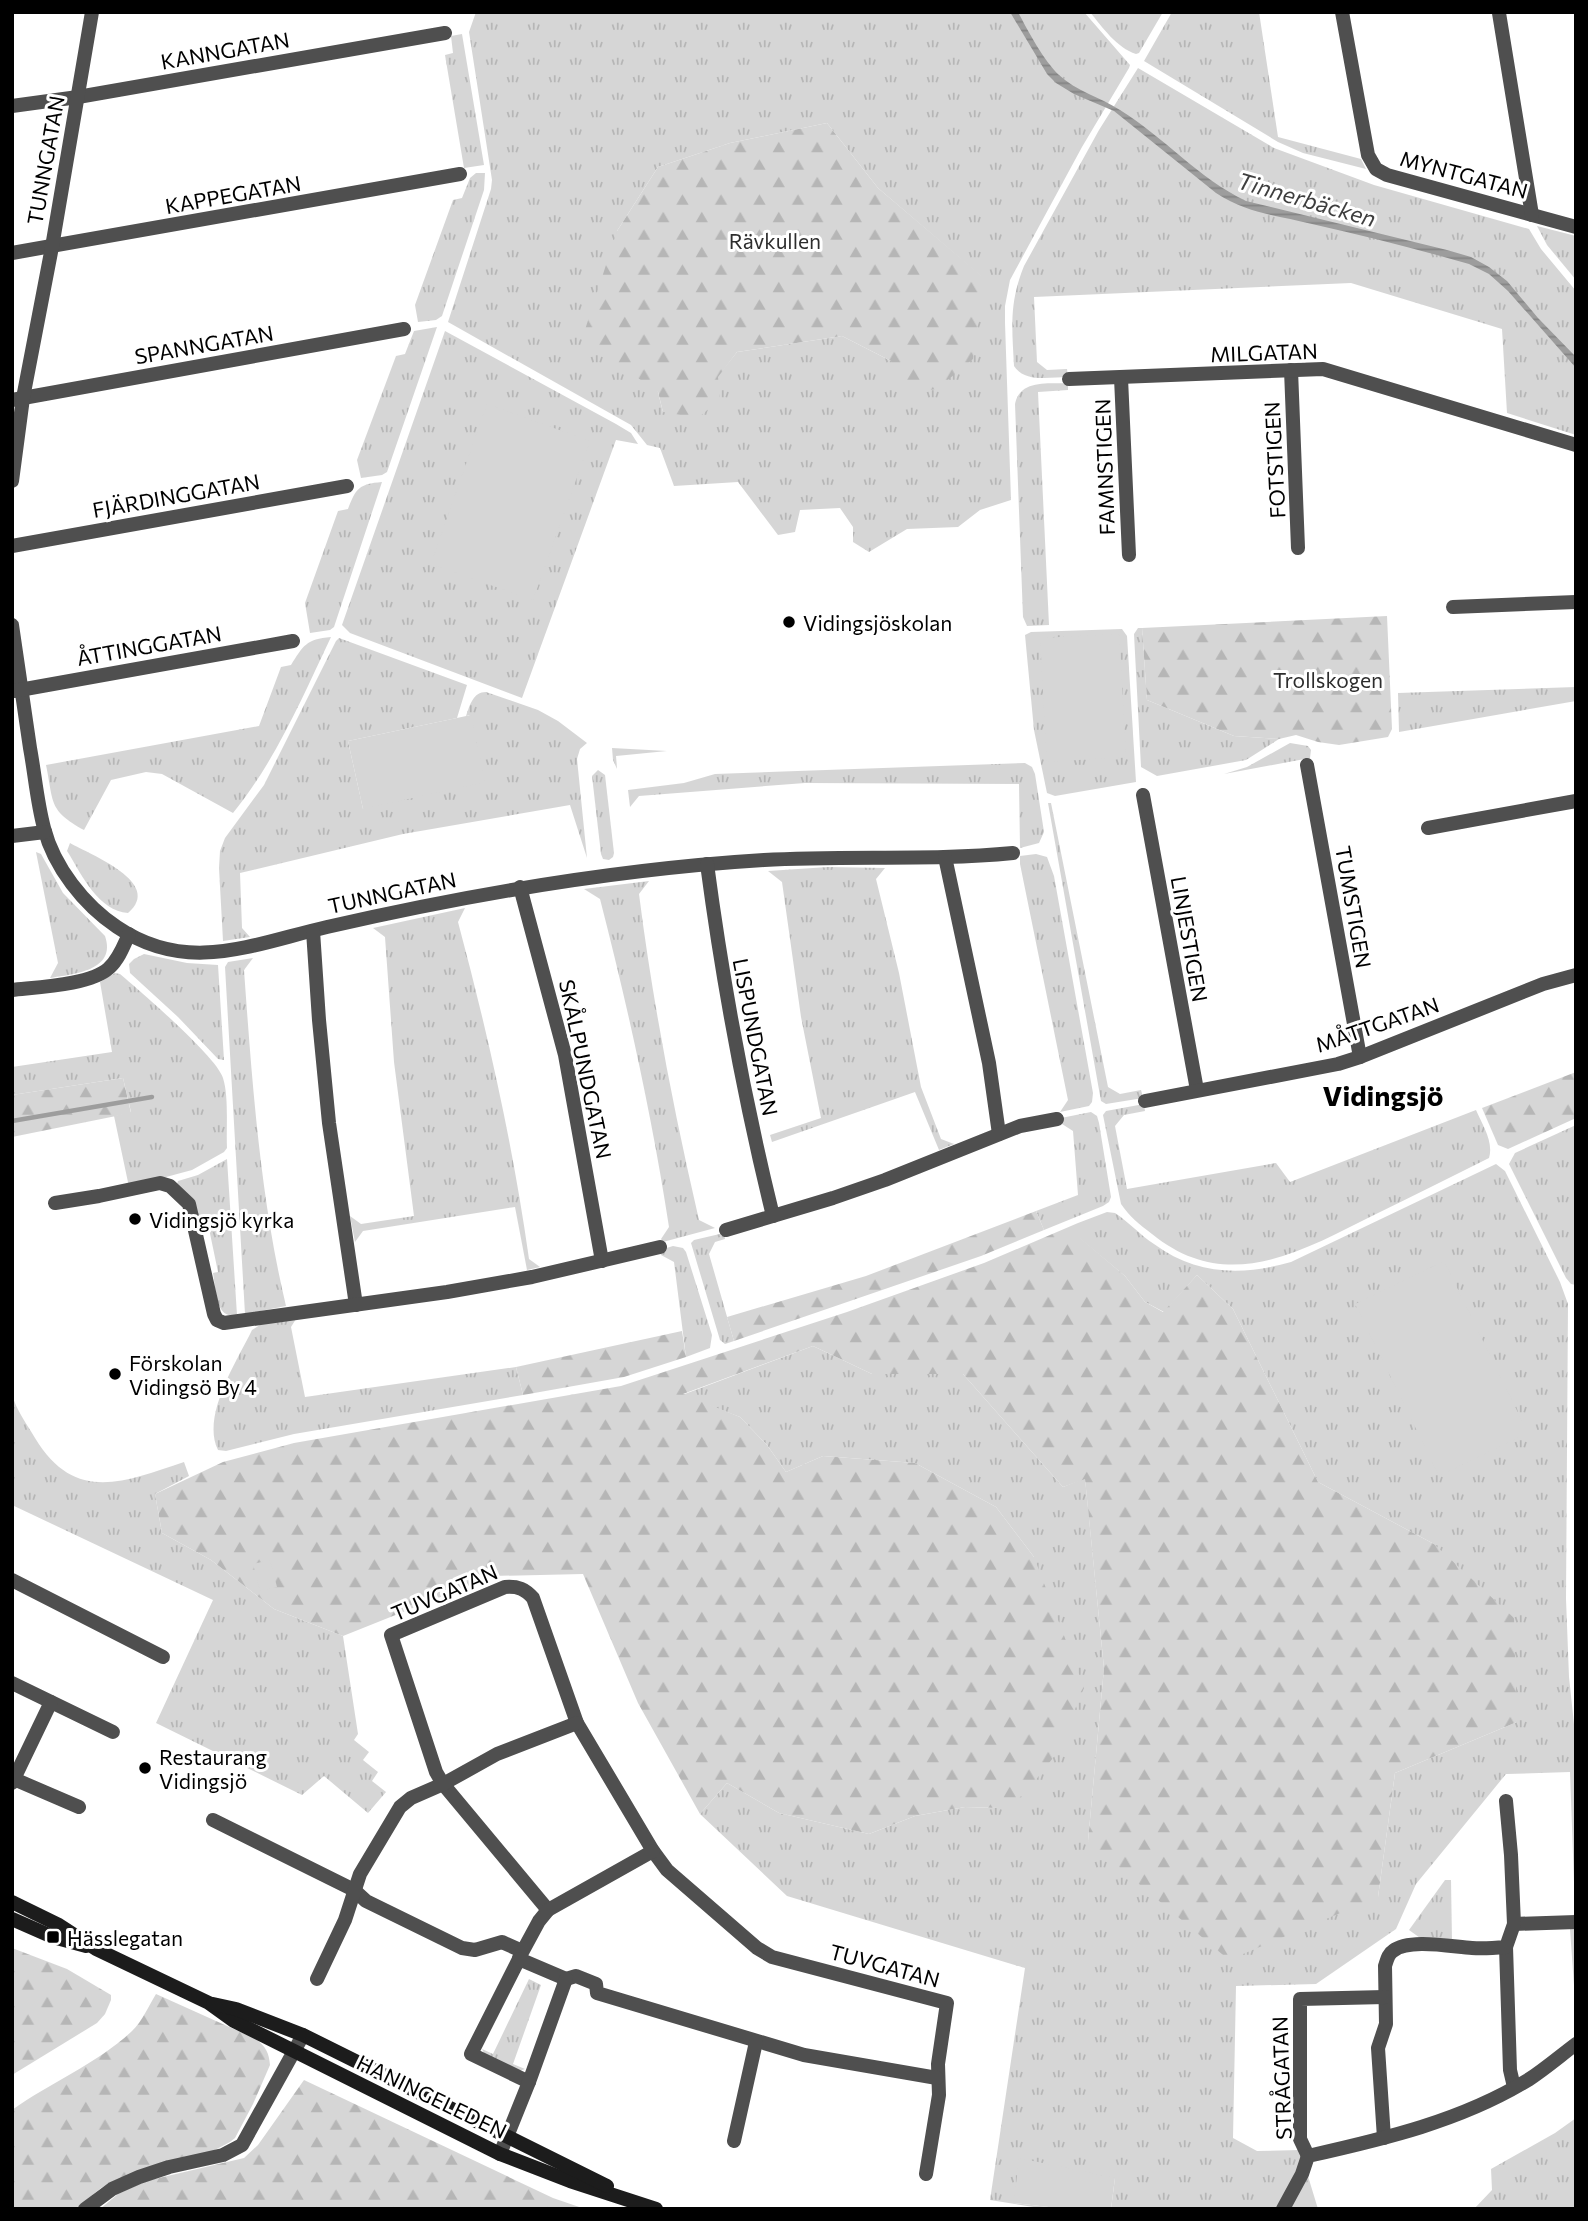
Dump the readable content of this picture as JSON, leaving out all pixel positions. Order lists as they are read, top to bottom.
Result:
{
  "streets": {
    "main road": ["HANINGELEDEN"],
    "street": [
      "KANNGATAN",
      "TUNNGATAN",
      "MYNTGATAN",
      "KAPPEGATAN",
      "SPANNGATAN",
      "MILGATAN",
      "FOTSTIGEN",
      "FAMNSTIGEN",
      "FJÄRDINGGATAN",
      "ÅTTINGGATAN",
      "TUMSTIGEN",
      "LINJESTIGEN",
      "MÅTTGATAN",
      "LISPUNDGATAN",
      "SKÅLPUNDGATAN",
      "TUVGATAN",
      "STRÅGATAN"
    ]
  },
  "crossings": [
    ["KANNGATAN", "TUNNGATAN"],
    ["TUNNGATAN", "KAPPEGATAN"],
    ["TUNNGATAN", "SPANNGATAN"],
    ["TUNNGATAN", "ÅTTINGGATAN"],
    ["TUNNGATAN", "LISPUNDGATAN"],
    ["TUNNGATAN", "SKÅLPUNDGATAN"],
    ["MILGATAN", "FOTSTIGEN"],
    ["MILGATAN", "FAMNSTIGEN"],
    ["TUMSTIGEN", "MÅTTGATAN"],
    ["LINJESTIGEN", "MÅTTGATAN"]
  ],
  "districts": ["Vidingsjö"],
  "water": ["Tinnerbäcken"],
  "parks": ["Rävkullen", "Trollskogen"],
  "places": {
    "other": [
      "Vidingsjöskolan",
      "Vidingsjö kyrka",
      "Förskolan Vidingsö By 4",
      "Restaurang Vidingsjö"
    ],
    "transit": ["Hässlegatan"]
  }
}
